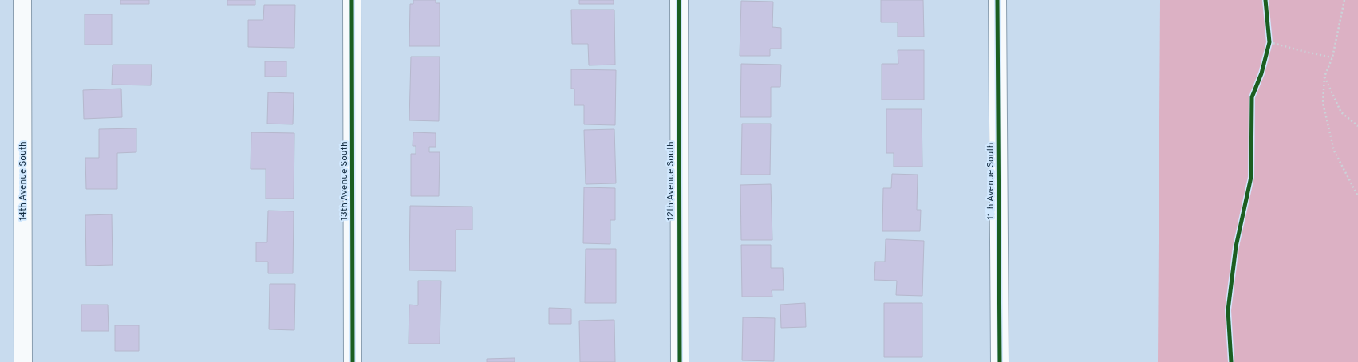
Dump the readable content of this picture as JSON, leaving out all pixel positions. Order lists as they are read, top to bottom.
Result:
{
  "streets": {
    "street": [
      "14th Avenue South",
      "13th Avenue South",
      "12th Avenue South",
      "11th Avenue South"
    ]
  }
}
